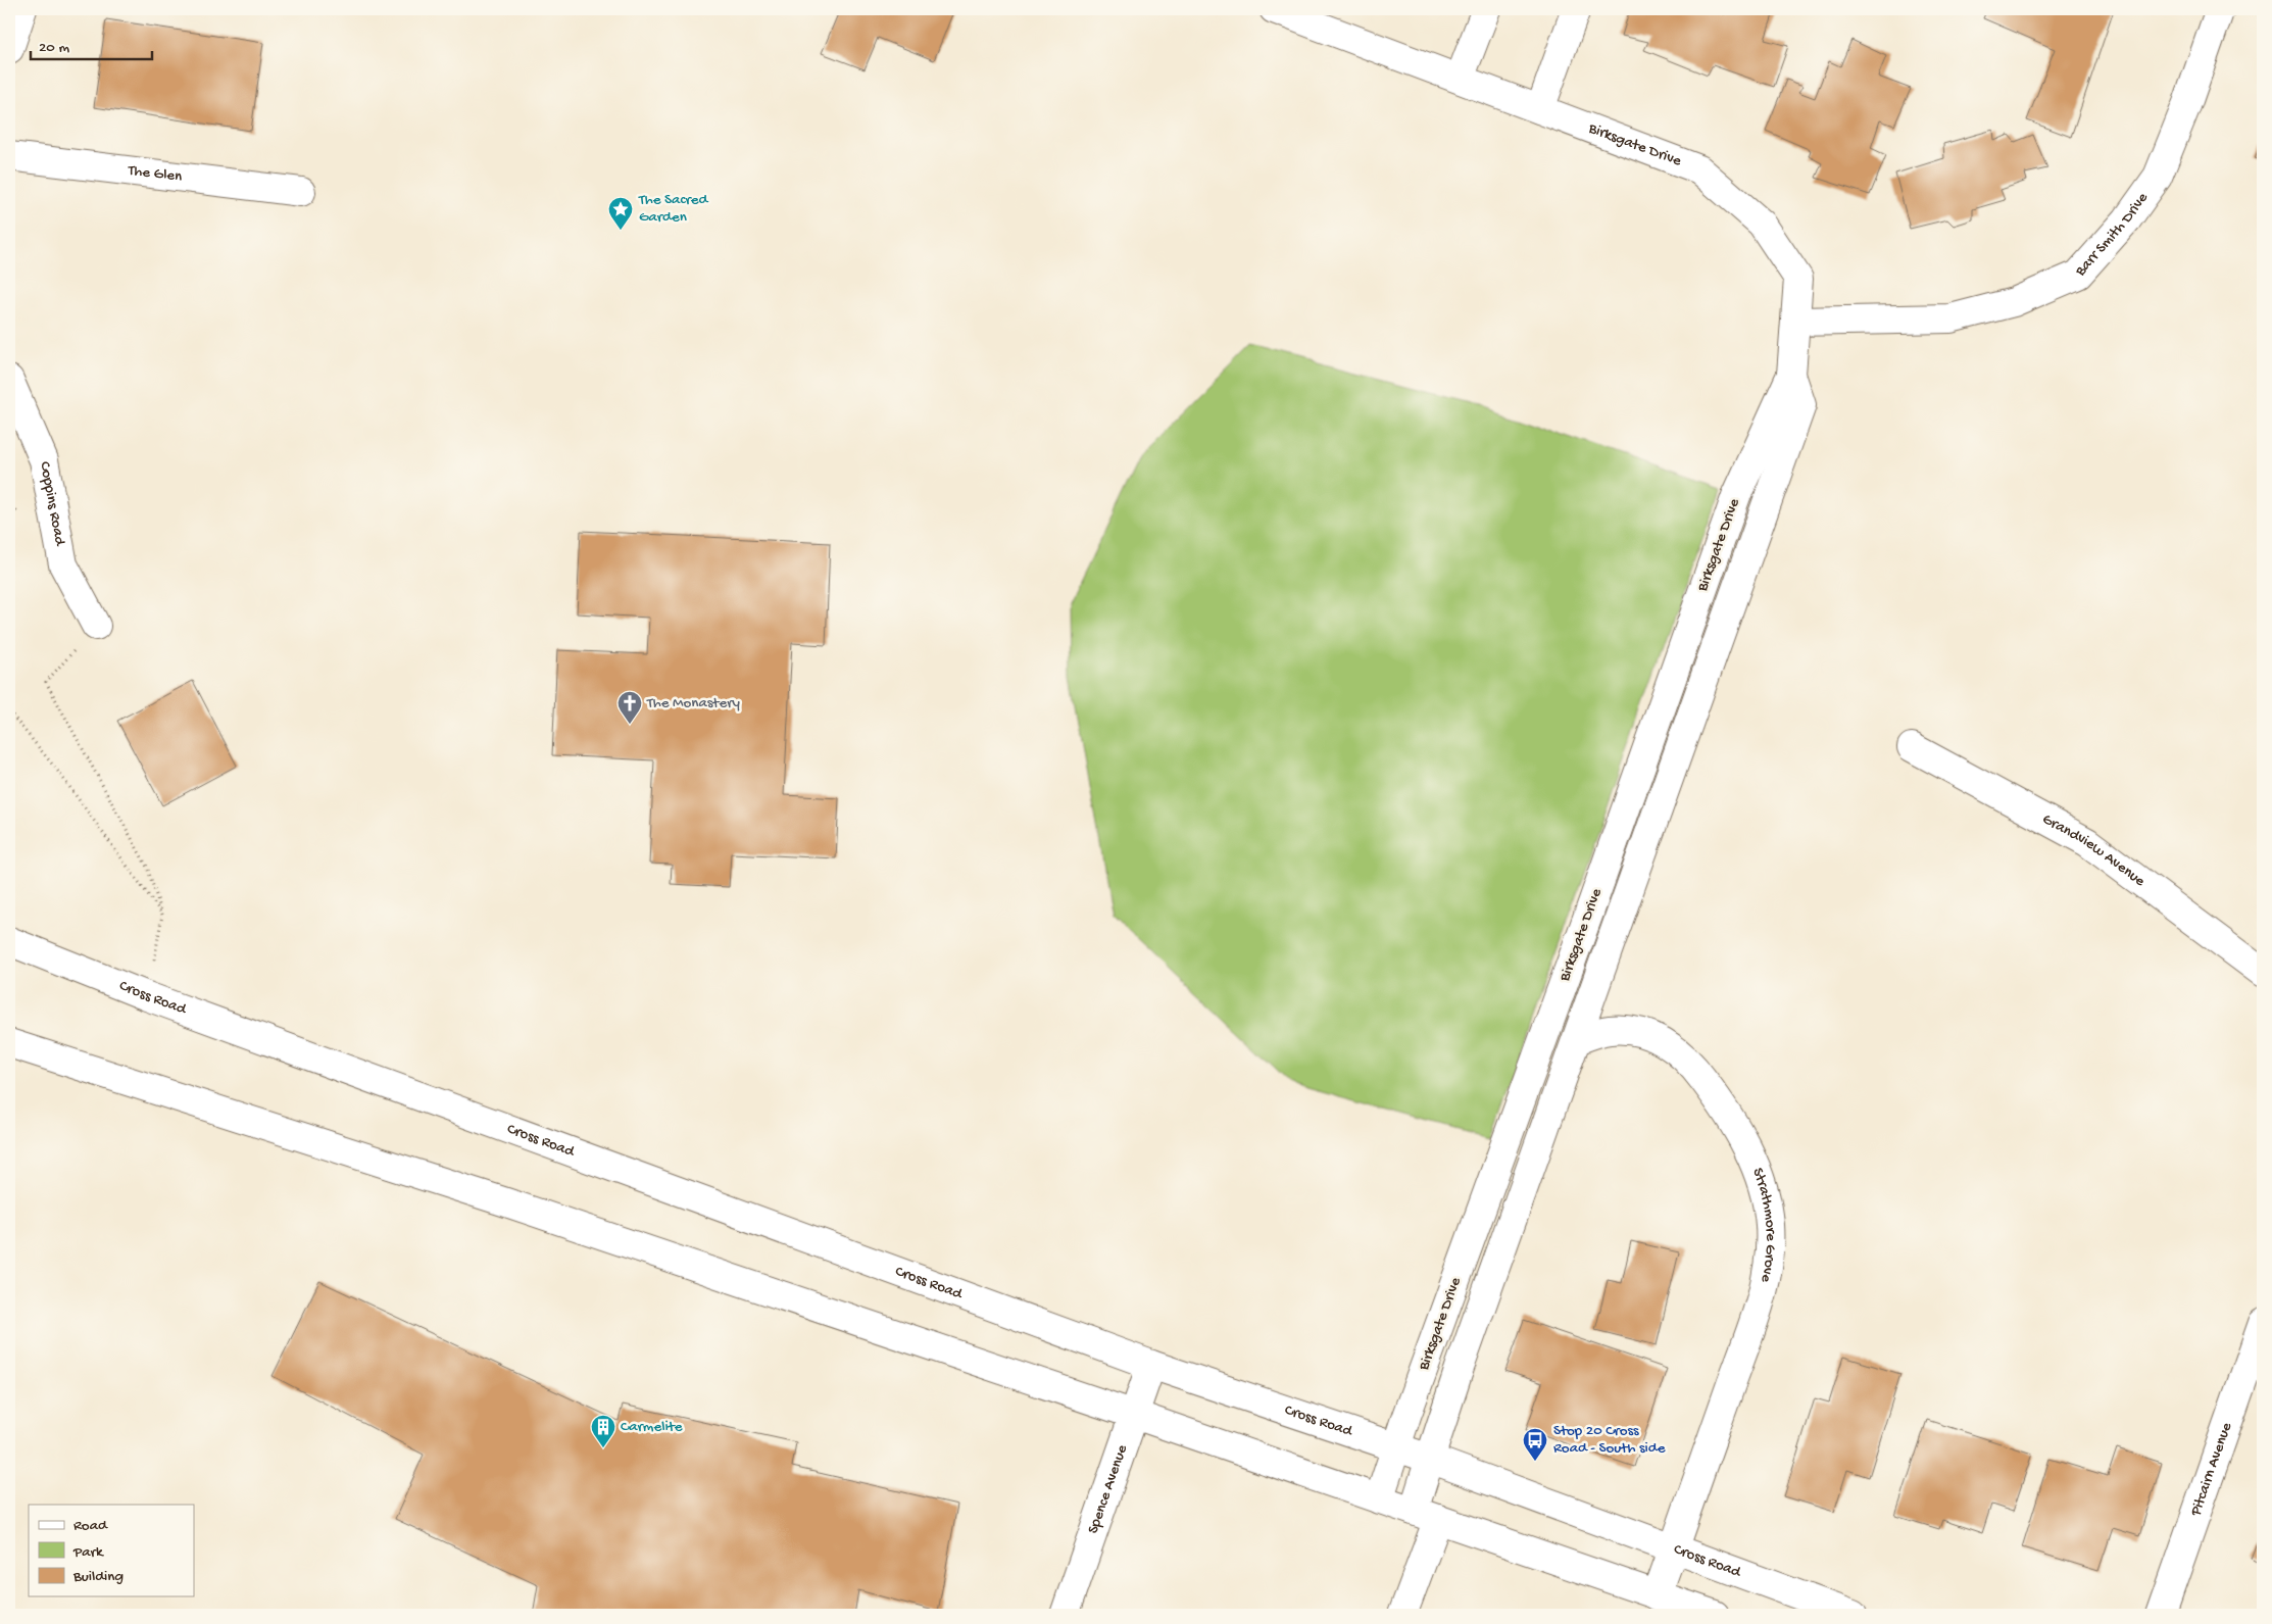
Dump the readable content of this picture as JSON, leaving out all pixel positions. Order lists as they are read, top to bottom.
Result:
{
  "streets": {
    "main road": [
      "Birksgate Drive",
      "The Glen",
      "Barr Smith Drive",
      "Coppins Road",
      "Grandview Avenue",
      "Cross Road",
      "Strathmore Grove",
      "Pitcairn Avenue",
      "Spence Avenue"
    ]
  },
  "crossings": [
    ["Birksgate Drive", "Barr Smith Drive"],
    ["Birksgate Drive", "Cross Road"],
    ["Birksgate Drive", "Strathmore Grove"],
    ["Cross Road", "Strathmore Grove"],
    ["Cross Road", "Spence Avenue"]
  ],
  "places": {
    "place": ["The Sacred Garden"],
    "church": ["The Monastery"],
    "building": ["Carmelite"],
    "bus stop": ["Stop 20 Cross Road - South side"]
  },
  "legend": ["Road", "Park", "Building"],
  "scale_bar": "20 m"
}
